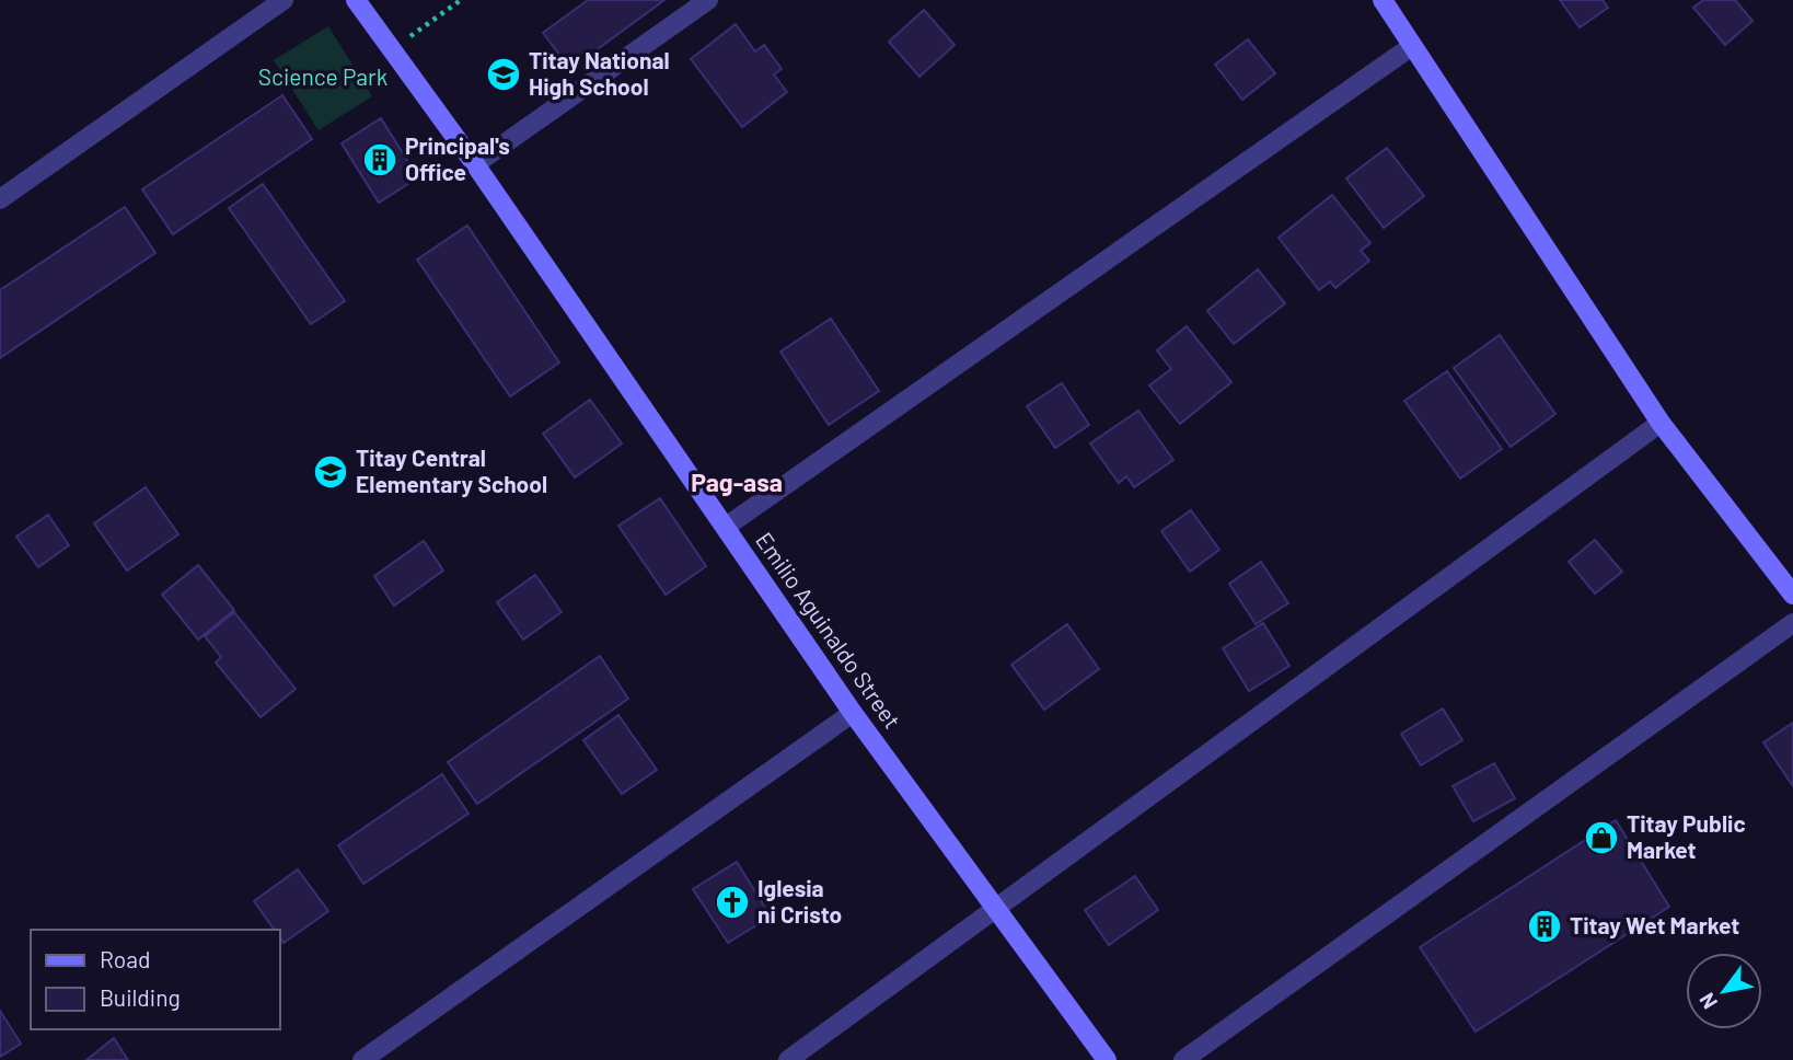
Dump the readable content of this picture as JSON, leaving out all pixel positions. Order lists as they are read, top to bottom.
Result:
{
  "streets": {
    "street": ["Emilio Aguinaldo Street"]
  },
  "districts": ["Pag-asa"],
  "parks": ["Science Park"],
  "places": {
    "school or university": ["Titay National High School", "Titay Central Elementary School"],
    "building": ["Principal's Office", "Titay Wet Market"],
    "shop": ["Titay Public Market"],
    "church": ["Iglesia ni Cristo"]
  },
  "legend": ["Road", "Building"],
  "north": "bottom left"
}
